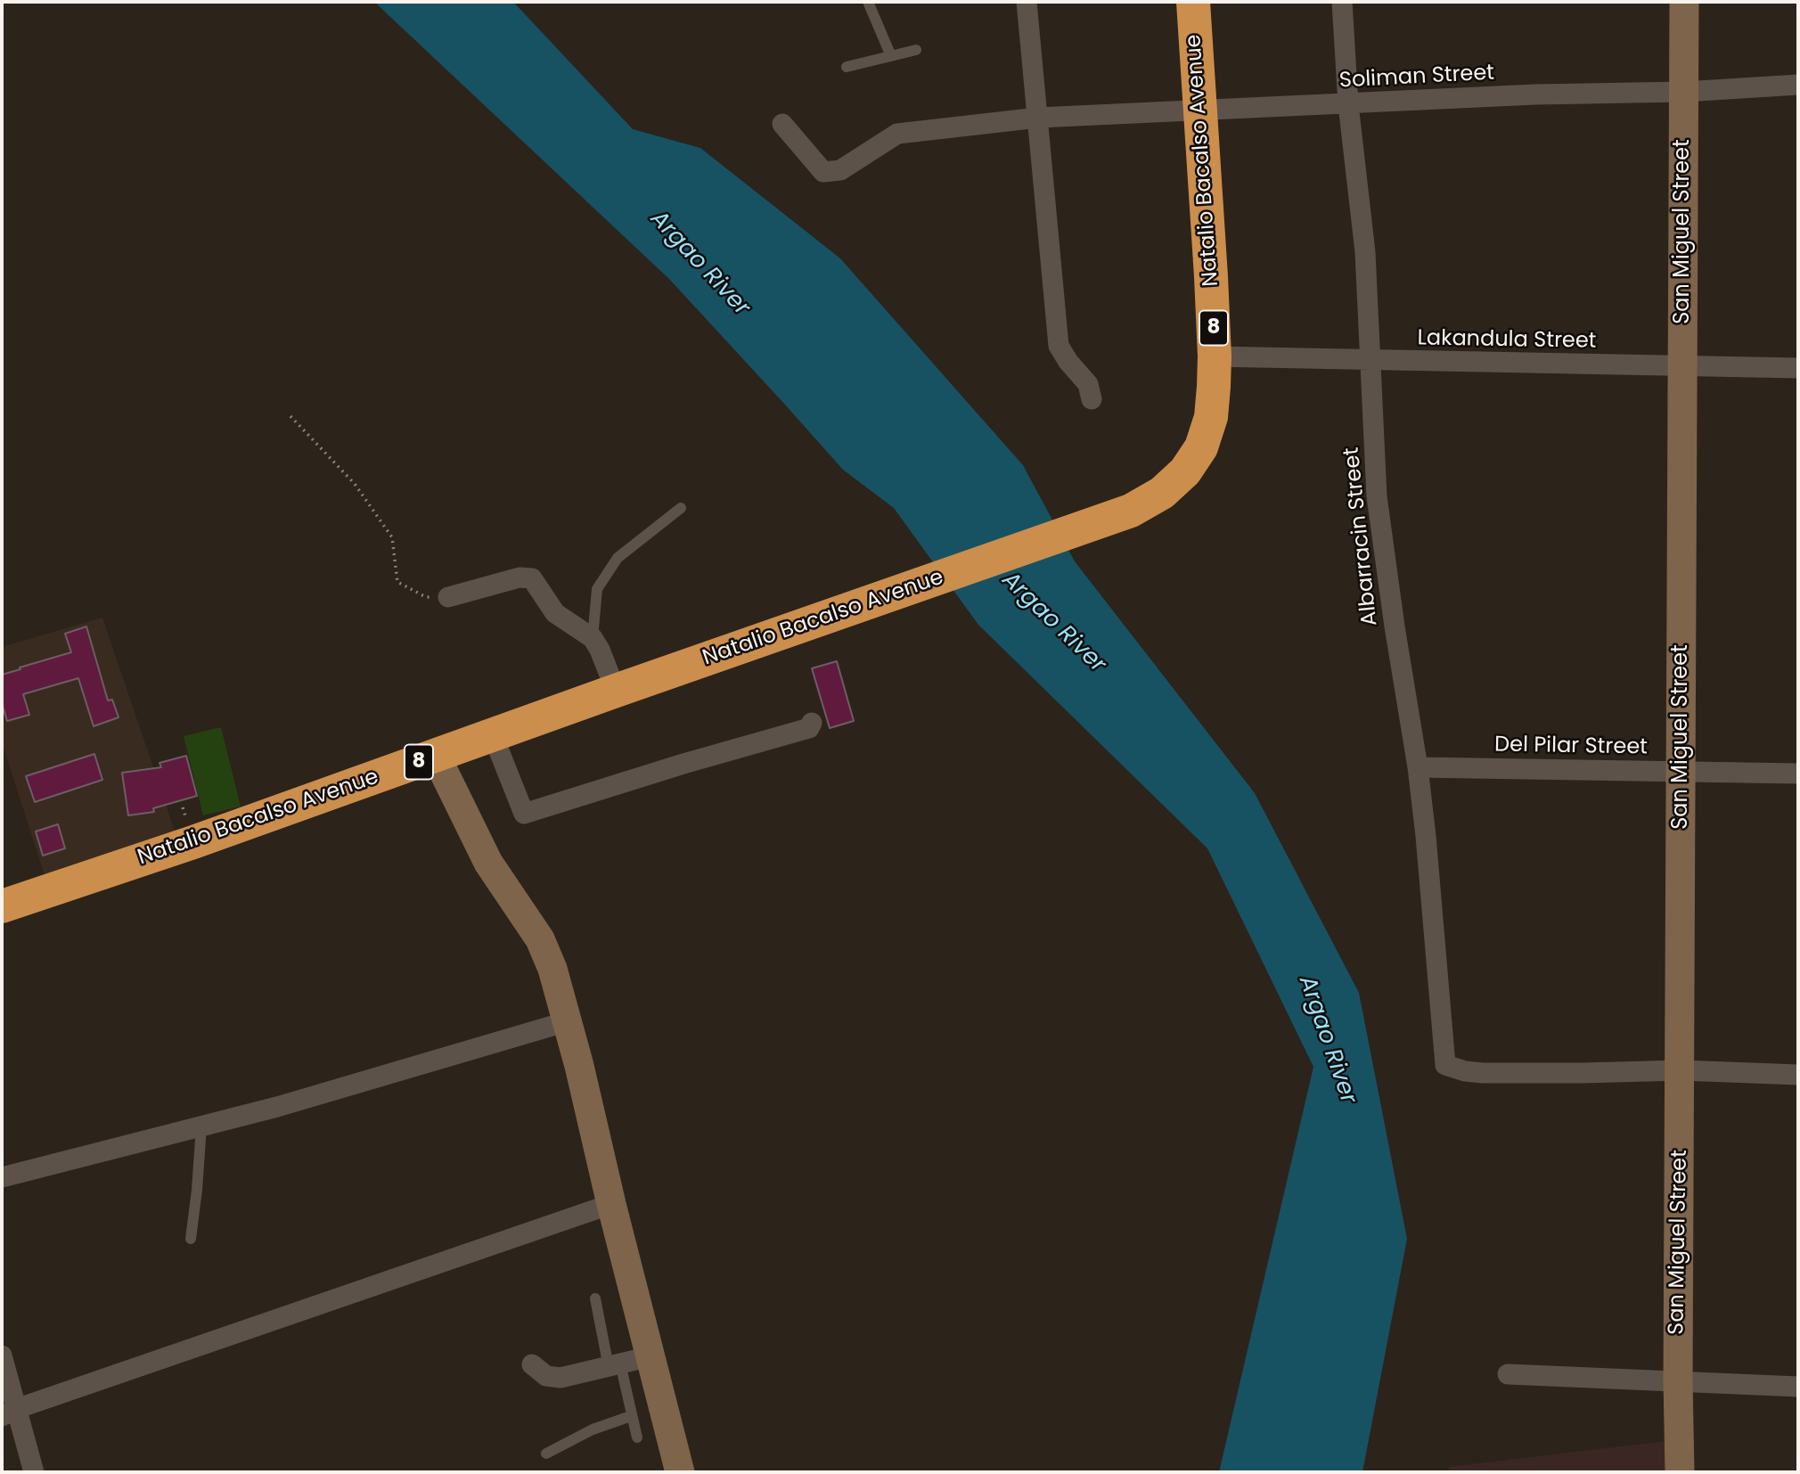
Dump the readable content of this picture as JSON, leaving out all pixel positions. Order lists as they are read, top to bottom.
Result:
{
  "streets": {
    "highway": ["Natalio Bacalso Avenue", "8"],
    "main road": ["San Miguel Street"],
    "street": [
      "Soliman Street",
      "Lakandula Street",
      "Albarracin Street",
      "Del Pilar Street"
    ]
  },
  "crossings": [
    ["Soliman Street", "Natalio Bacalso Avenue"],
    ["Soliman Street", "San Miguel Street"],
    ["Soliman Street", "Albarracin Street"],
    ["Natalio Bacalso Avenue", "Lakandula Street"],
    ["San Miguel Street", "Lakandula Street"],
    ["San Miguel Street", "Albarracin Street"],
    ["San Miguel Street", "Del Pilar Street"],
    ["Lakandula Street", "Albarracin Street"],
    ["Albarracin Street", "Del Pilar Street"]
  ],
  "water": ["Argao River"]
}
